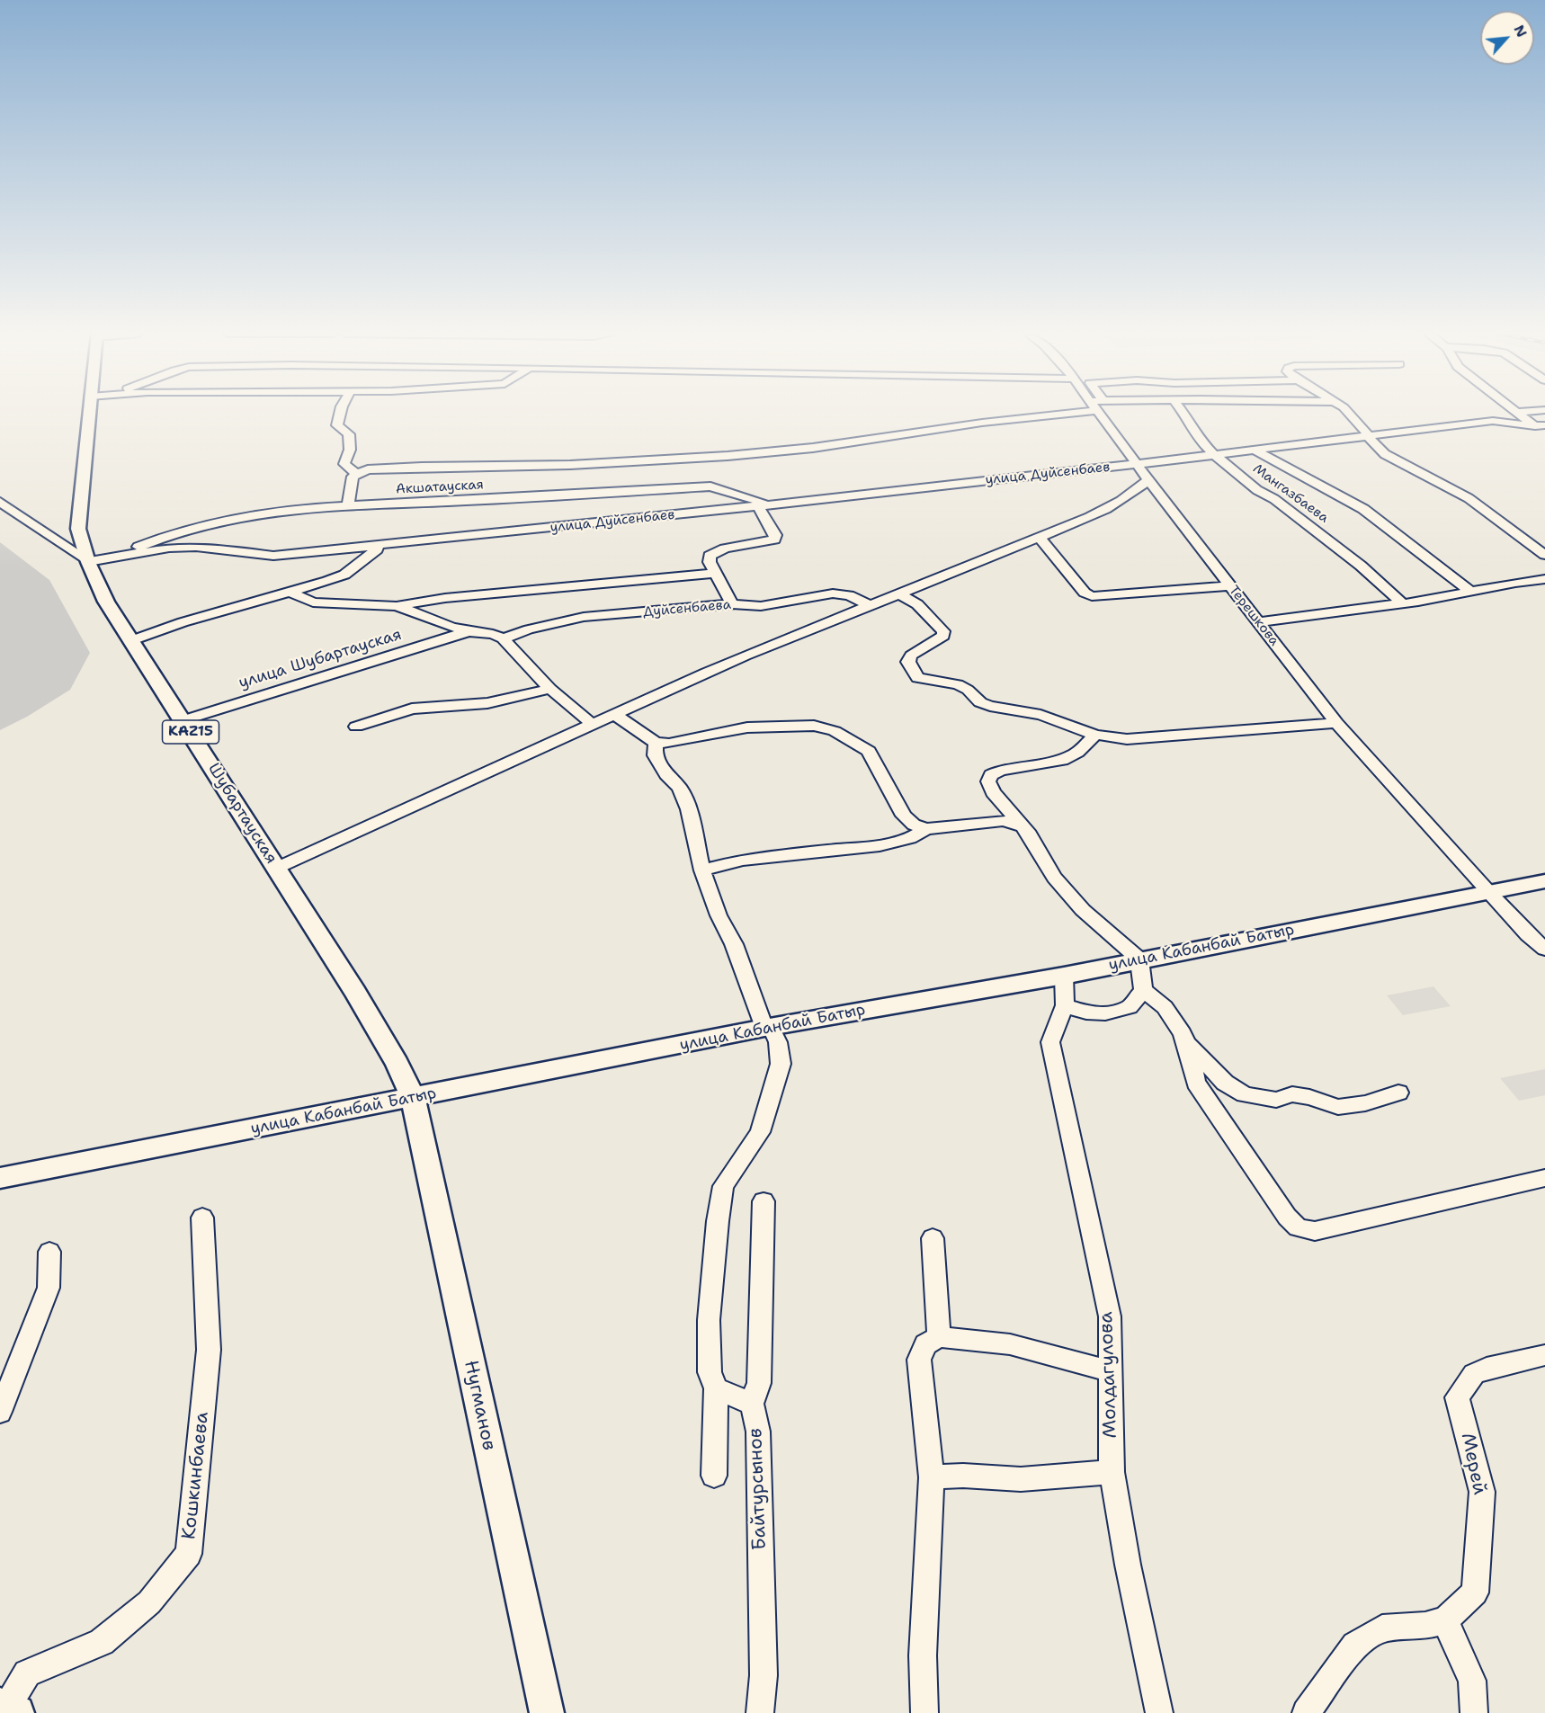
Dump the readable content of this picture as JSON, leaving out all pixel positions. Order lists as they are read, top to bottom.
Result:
{
  "streets": {
    "main road": [
      "KAZ15",
      "Шубартауская",
      "улица Кабанбай Батыр",
      "Нугманов"
    ],
    "street": [
      "улица Дуйсенбаев",
      "Акшатауская",
      "Мангазбаева",
      "Дуйсенбаева",
      "Терешкова",
      "улица Шубартауская",
      "Молдагулова",
      "Мерей",
      "Кошкинбаева",
      "Байтурсынов"
    ]
  },
  "crossings": [
    ["улица Дуйсенбаев", "Акшатауская"],
    ["улица Дуйсенбаев", "Терешкова"],
    ["улица Дуйсенбаев", "Шубартауская"],
    ["Терешкова", "улица Кабанбай Батыр"],
    ["улица Шубартауская", "Шубартауская"],
    ["Шубартауская", "улица Кабанбай Батыр"],
    ["Шубартауская", "Нугманов"],
    ["улица Кабанбай Батыр", "Молдагулова"],
    ["улица Кабанбай Батыр", "Нугманов"]
  ],
  "north": "top right"
}
